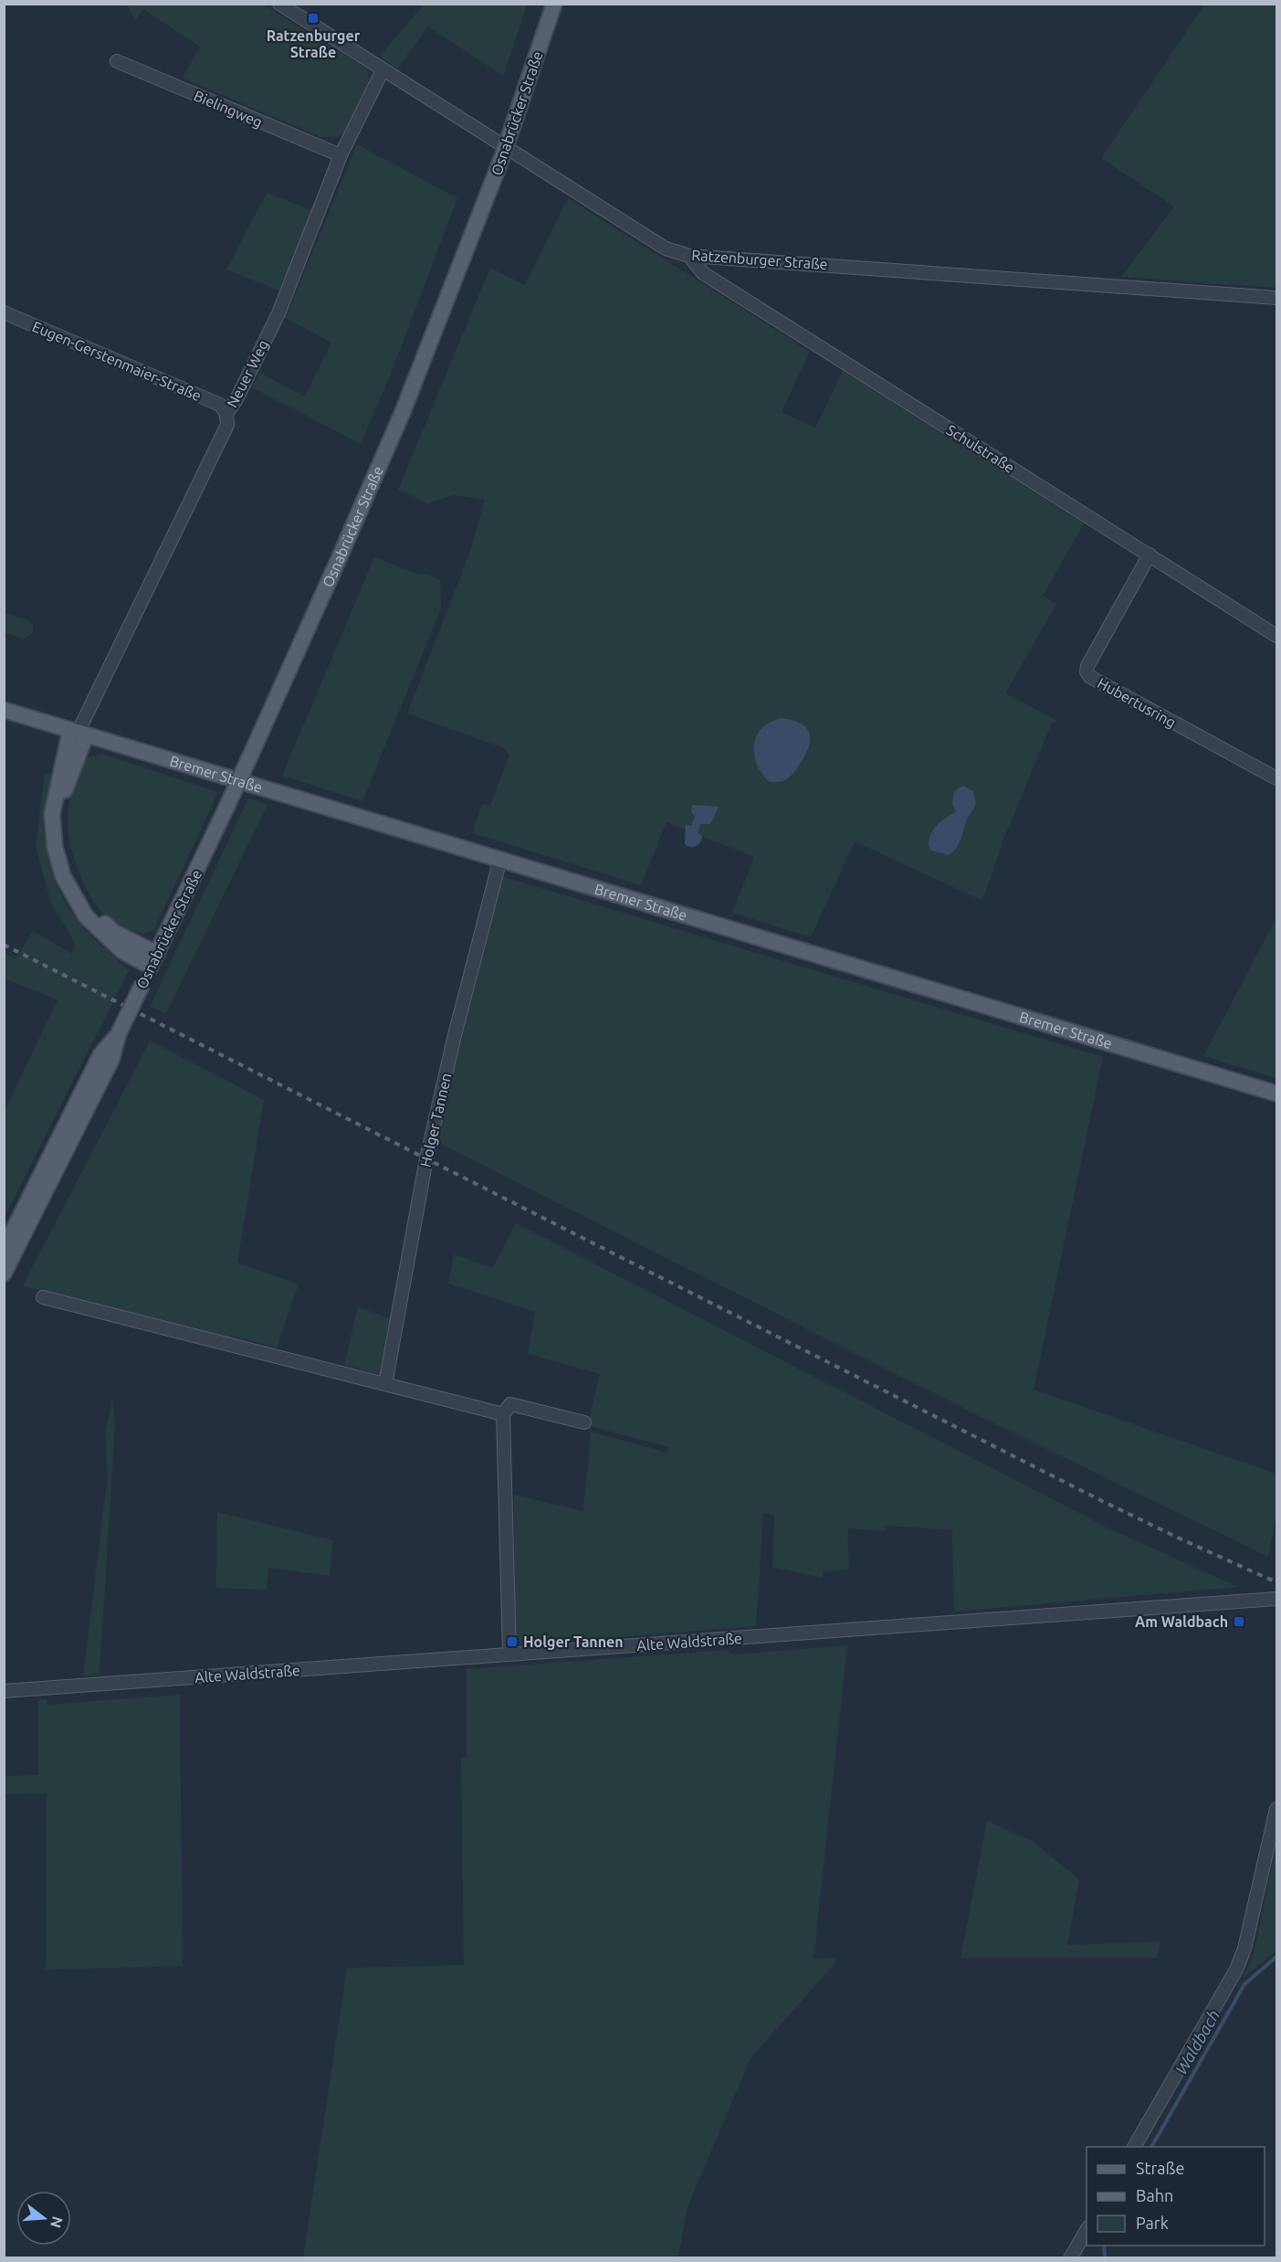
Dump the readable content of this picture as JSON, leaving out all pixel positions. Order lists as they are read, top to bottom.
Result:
{
  "streets": {
    "main road": ["Osnabrücker Straße", "Bremer Straße"],
    "street": [
      "Bielingweg",
      "Ratzenburger Straße",
      "Eugen-Gerstenmaier-Straße",
      "Neuer Weg",
      "Schulstraße",
      "Hubertusring",
      "Holger Tannen",
      "Alte Waldstraße"
    ]
  },
  "crossings": [
    ["Bielingweg", "Neuer Weg"],
    ["Ratzenburger Straße", "Neuer Weg"],
    ["Ratzenburger Straße", "Schulstraße"],
    ["Eugen-Gerstenmaier-Straße", "Neuer Weg"],
    ["Neuer Weg", "Bremer Straße"],
    ["Schulstraße", "Hubertusring"],
    ["Bremer Straße", "Holger Tannen"]
  ],
  "water": ["Waldbach"],
  "places": {
    "transit": ["Ratzenburger Straße", "Am Waldbach", "Holger Tannen"]
  },
  "legend": ["Straße", "Bahn", "Park"],
  "north": "right"
}
